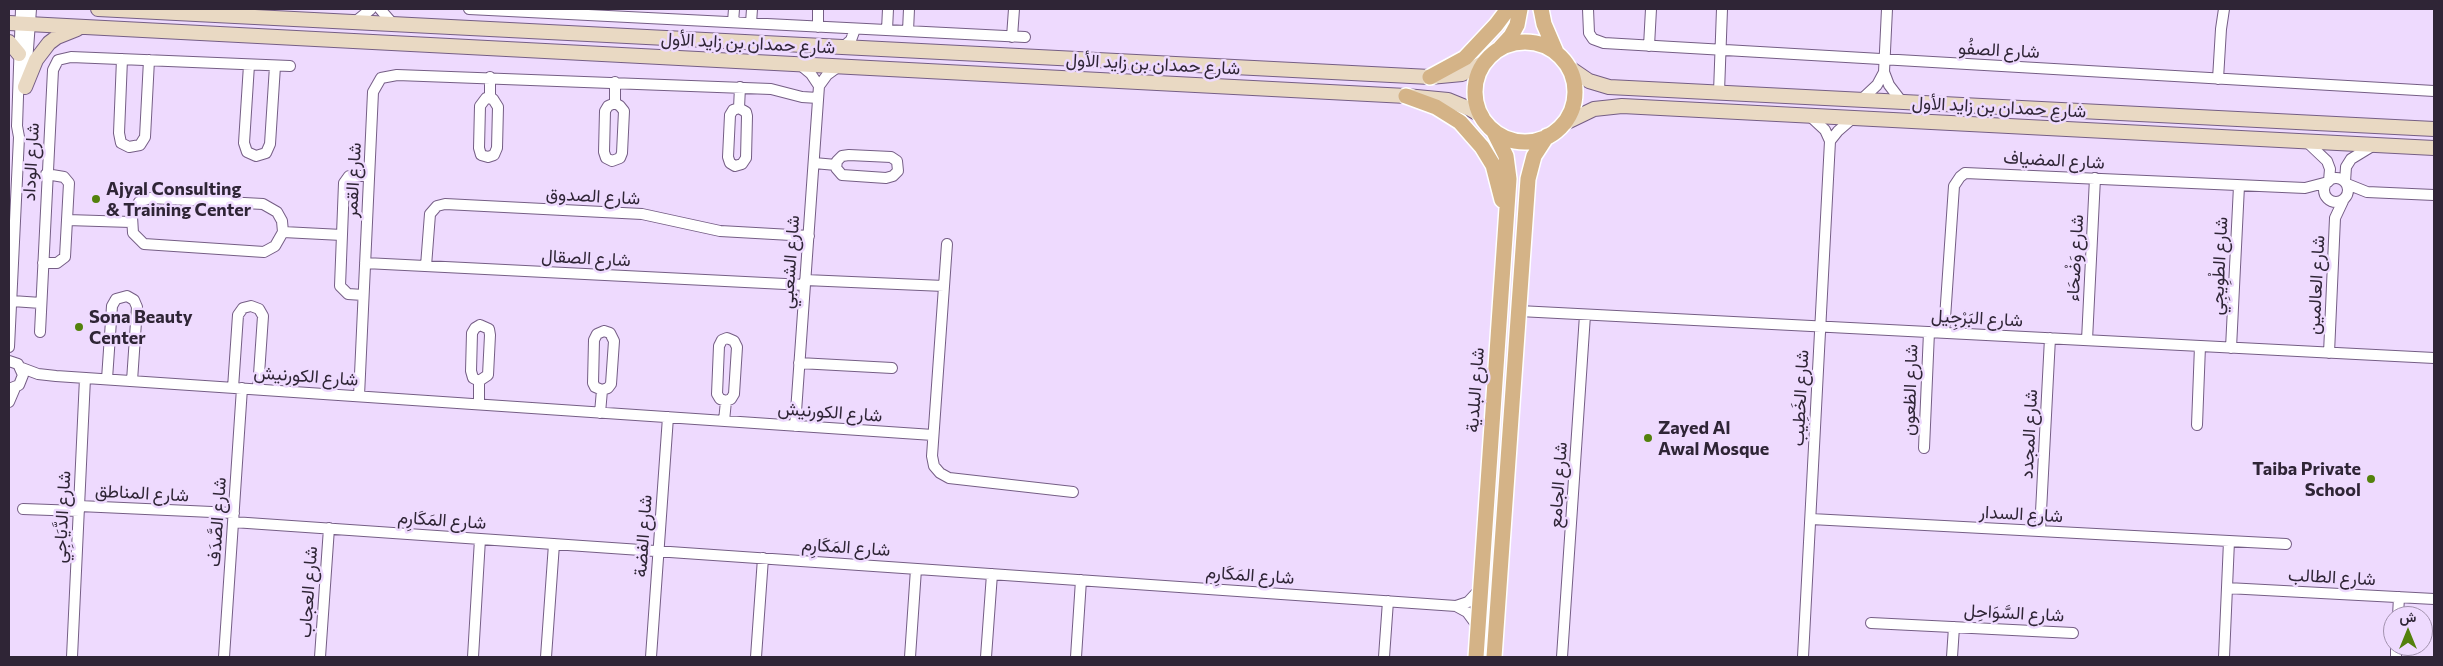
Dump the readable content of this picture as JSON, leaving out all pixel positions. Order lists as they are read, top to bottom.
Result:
{
  "streets": {
    "main road": ["شارع حمدان بن زايد الأول", "شارع البلدية"],
    "street": [
      "شارع الصفُو",
      "شارع المضياف",
      "شارع الوداد",
      "شارع القمر",
      "شارع الصدوق",
      "شارع الصقال",
      "شارع وَضْحَاء",
      "شارع الشعبي",
      "شارع الطْوِيجِي",
      "شارع العالمين",
      "شارع البَرْجِيل",
      "شارع الكورنيش",
      "شارع الظعون",
      "شارع الخَطِيب",
      "شارع المجدد",
      "شارع الجامع",
      "شارع المناطق",
      "شارع السدار",
      "شارع الدَّيَاجِي",
      "شارع المَكَارِم",
      "شارع الصَّدَف",
      "شارع الفضة",
      "شارع الطالب",
      "شارع العجاب",
      "شارع السَّوَاحِل"
    ]
  },
  "crossings": [
    ["شارع حمدان بن زايد الأول", "شارع البلدية"],
    ["شارع المضياف", "شارع وَضْحَاء"],
    ["شارع المضياف", "شارع الطْوِيجِي"],
    ["شارع المضياف", "شارع العالمين"],
    ["شارع المضياف", "شارع البَرْجِيل"],
    ["شارع القمر", "شارع الصقال"],
    ["شارع القمر", "شارع الشعبي"],
    ["شارع القمر", "شارع الكورنيش"],
    ["شارع الصدوق", "شارع الصقال"],
    ["شارع الصدوق", "شارع الشعبي"],
    ["شارع الصقال", "شارع الشعبي"],
    ["شارع وَضْحَاء", "شارع البَرْجِيل"],
    ["شارع الشعبي", "شارع الكورنيش"],
    ["شارع الطْوِيجِي", "شارع البَرْجِيل"],
    ["شارع العالمين", "شارع البَرْجِيل"],
    ["شارع البَرْجِيل", "شارع الظعون"],
    ["شارع البَرْجِيل", "شارع الخَطِيب"],
    ["شارع البَرْجِيل", "شارع المجدد"],
    ["شارع البَرْجِيل", "شارع الجامع"],
    ["شارع الكورنيش", "شارع الدَّيَاجِي"],
    ["شارع الكورنيش", "شارع الصَّدَف"],
    ["شارع الكورنيش", "شارع الفضة"],
    ["شارع الخَطِيب", "شارع السدار"],
    ["شارع المجدد", "شارع السدار"],
    ["شارع المناطق", "شارع الدَّيَاجِي"],
    ["شارع المناطق", "شارع المَكَارِم"],
    ["شارع المناطق", "شارع الصَّدَف"],
    ["شارع المَكَارِم", "شارع الصَّدَف"],
    ["شارع المَكَارِم", "شارع الفضة"],
    ["شارع المَكَارِم", "شارع العجاب"]
  ],
  "places": [
    "Ajyal Consulting & Training Center",
    "Sona Beauty Center",
    "Zayed Al Awal Mosque",
    "Taiba Private School"
  ],
  "north": "top"
}
